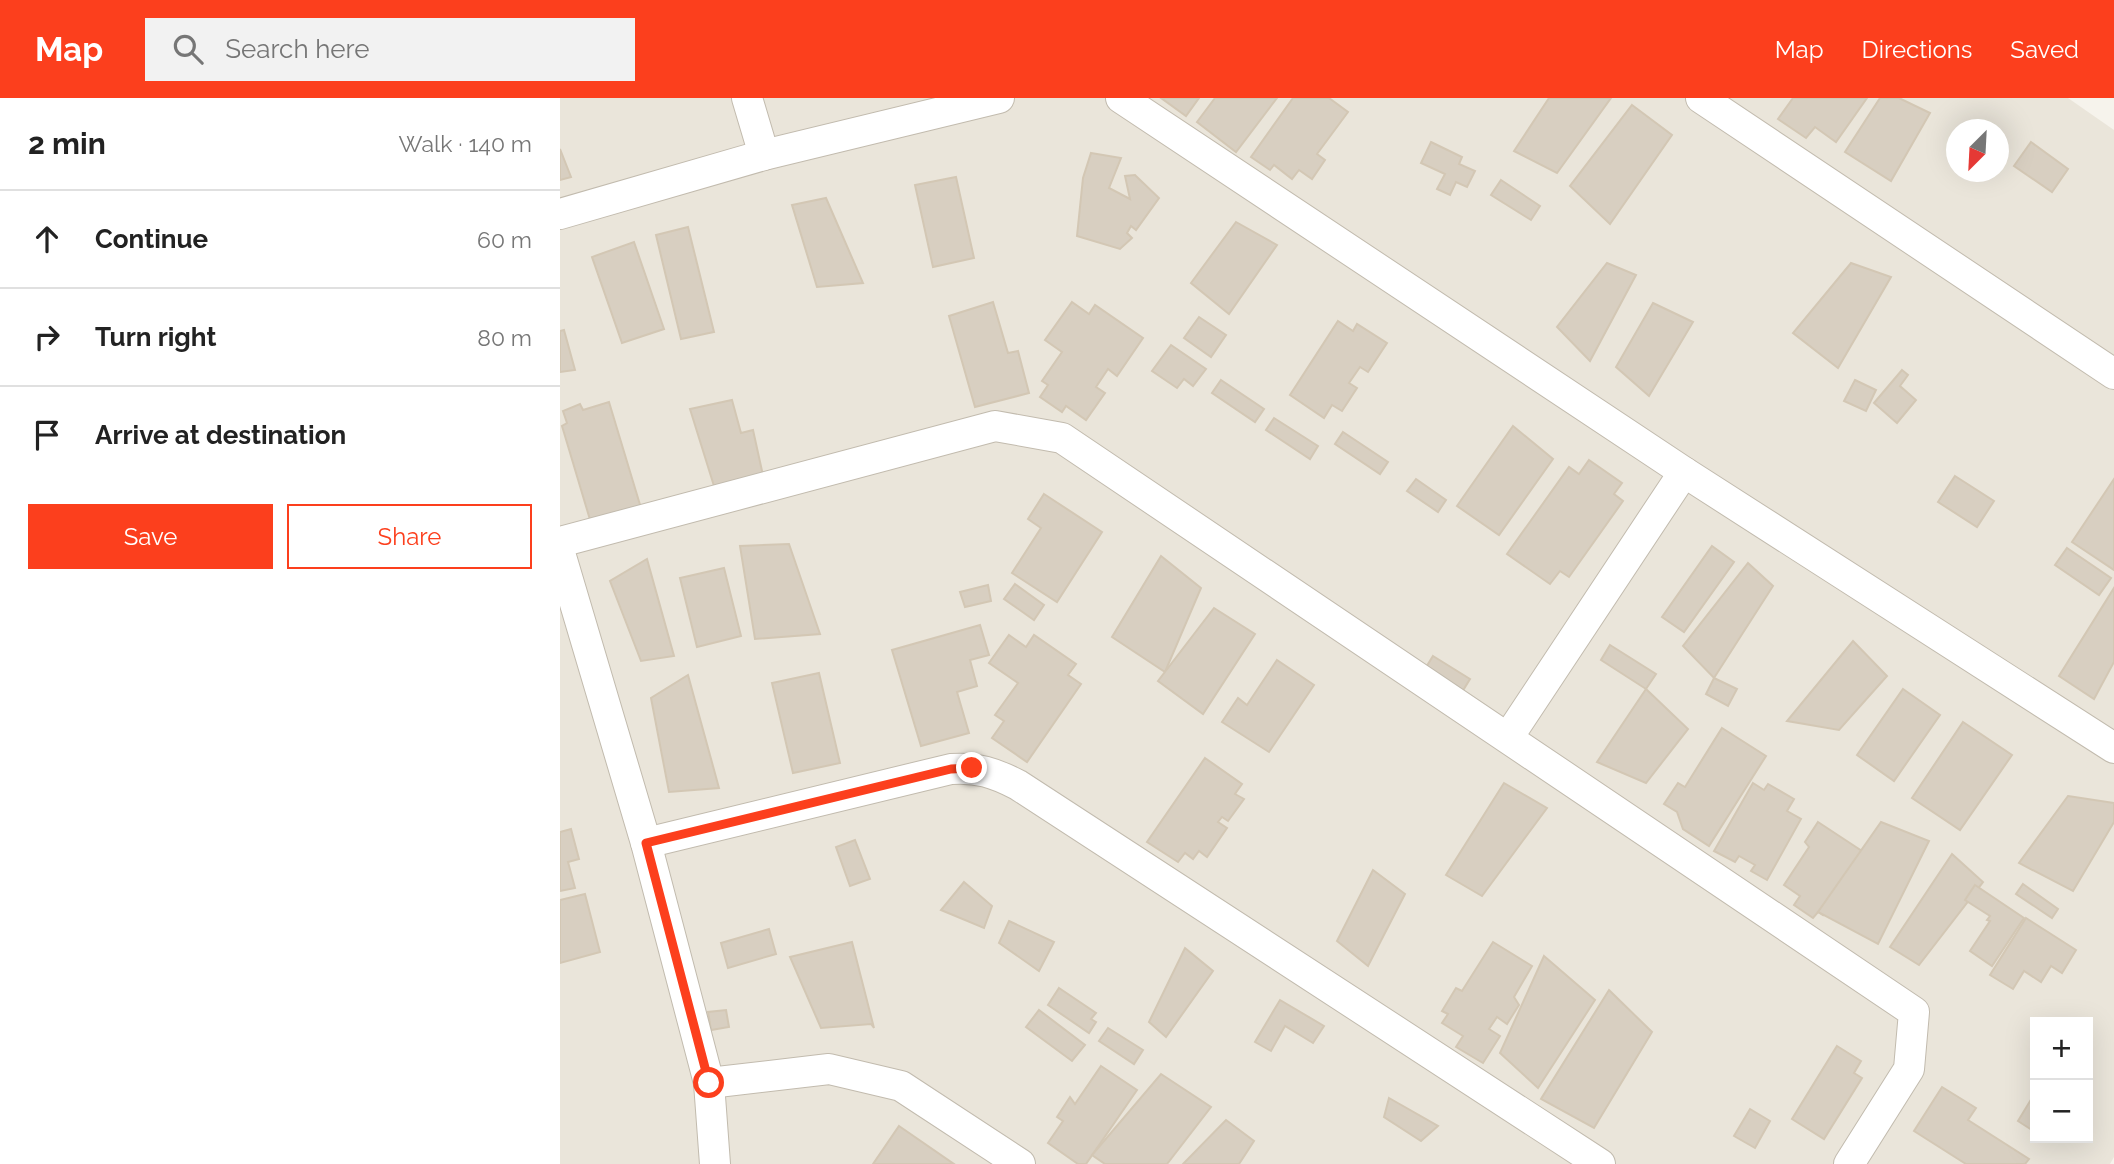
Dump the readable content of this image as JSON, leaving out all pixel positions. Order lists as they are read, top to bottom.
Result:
{
  "north": "bottom left",
  "page": {
    "header": "Map",
    "search": "Search here",
    "nav": ["Map", "Directions", "Saved"],
    "heading": ["2 min", "Walk · 140 m"],
    "list": [
      ["Continue", "60 m"],
      ["Turn right", "80 m"],
      "Arrive at destination"
    ],
    "buttons": ["Save", "Share"],
    "map_buttons": ["+", "−"]
  }
}
